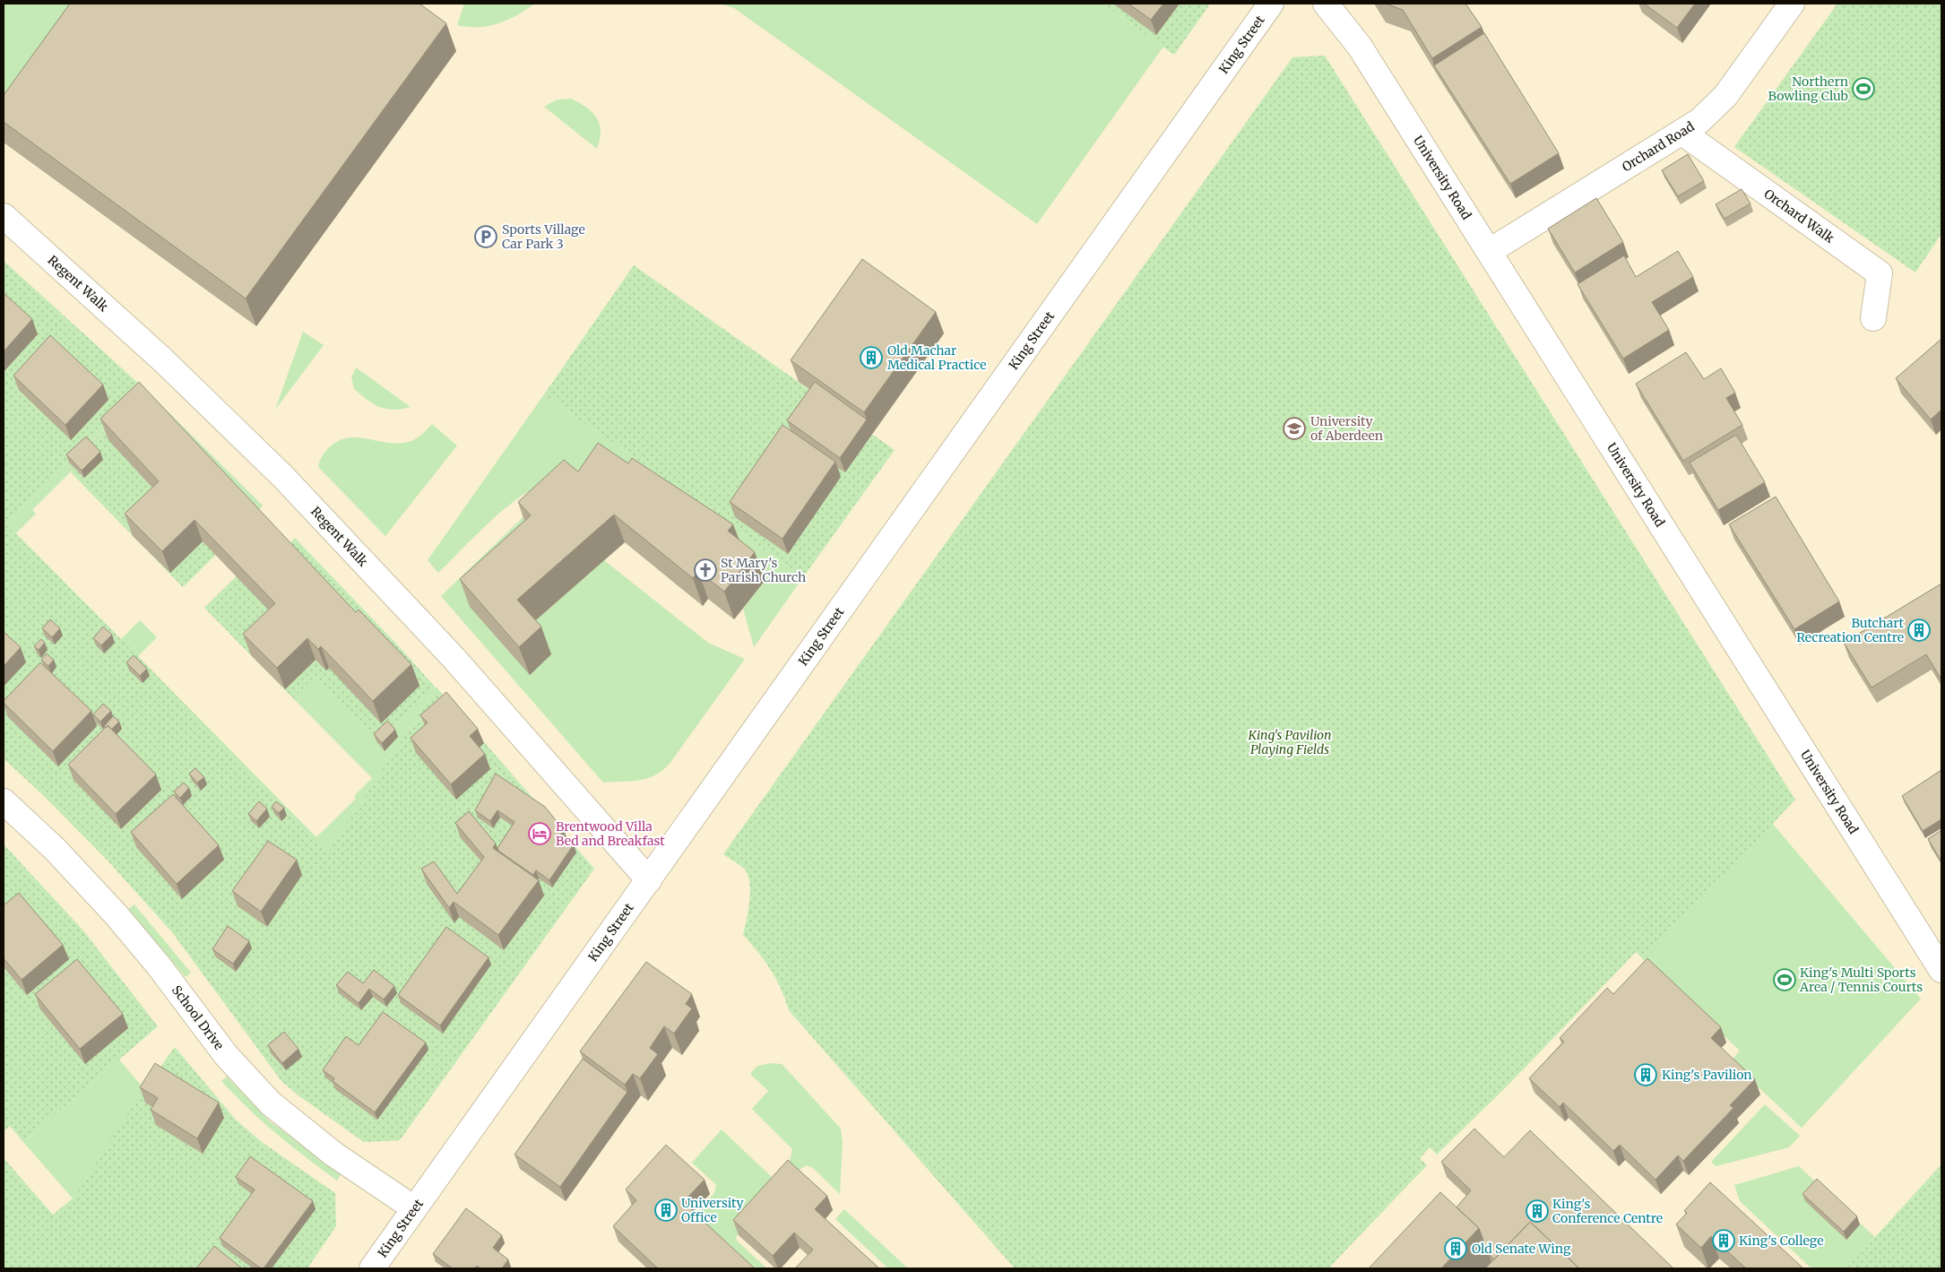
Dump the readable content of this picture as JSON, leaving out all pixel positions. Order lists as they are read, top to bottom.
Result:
{
  "streets": {
    "street": [
      "King Street",
      "Orchard Road",
      "University Road",
      "Orchard Walk",
      "Regent Walk",
      "School Drive"
    ]
  },
  "crossings": [
    ["King Street", "Regent Walk"],
    ["King Street", "School Drive"],
    ["Orchard Road", "University Road"],
    ["Orchard Road", "Orchard Walk"]
  ],
  "parks": ["King's Pavilion Playing Fields"],
  "places": {
    "sports": ["Northern Bowling Club", "King's Multi Sports Area / Tennis Courts"],
    "parking": ["Sports Village Car Park 3"],
    "building": [
      "Old Machar Medical Practice",
      "Butchart Recreation Centre",
      "King's Pavilion",
      "University Office",
      "King's Conference Centre",
      "King's College",
      "Old Senate Wing"
    ],
    "school or university": ["University of Aberdeen"],
    "church": ["St Mary's Parish Church"],
    "hotel": ["Brentwood Villa Bed and Breakfast"]
  }
}
